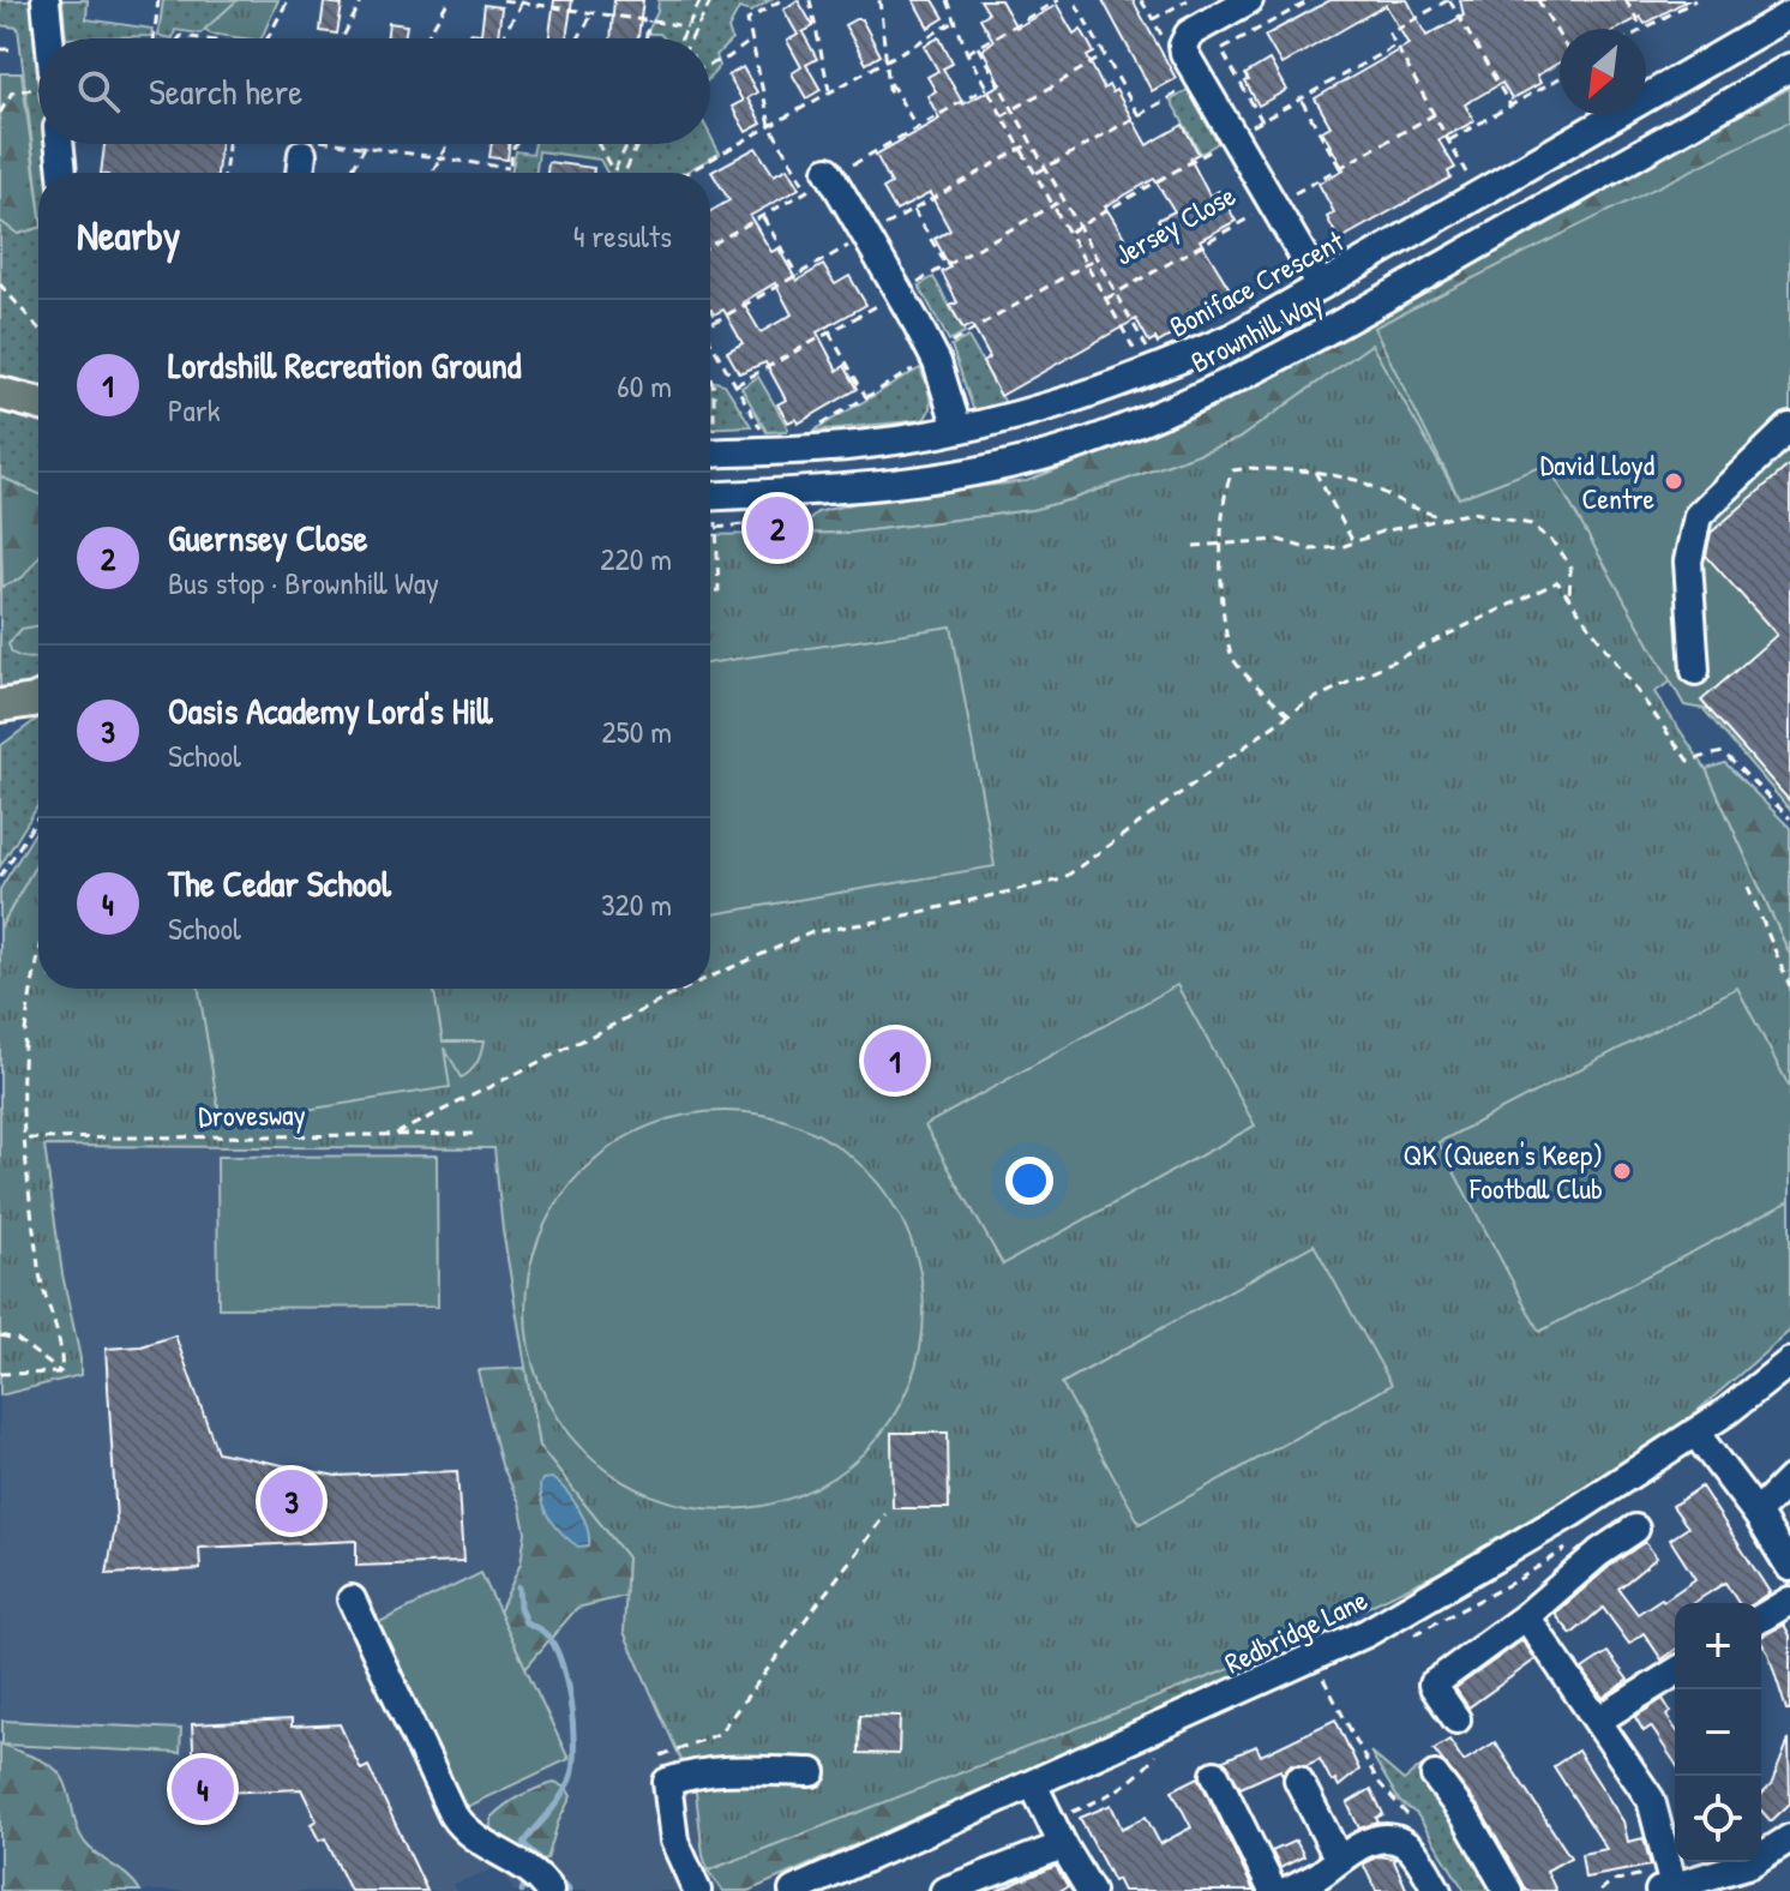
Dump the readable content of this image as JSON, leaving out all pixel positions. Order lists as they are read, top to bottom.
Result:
{
  "streets": {
    "street": [
      "Jersey Close",
      "Boniface Crescent",
      "Brownhill Way",
      "Redbridge Lane"
    ],
    "path": ["Drovesway"]
  },
  "crossings": [
    ["Jersey Close", "Boniface Crescent"]
  ],
  "places": ["David Lloyd Centre", "QK (Queen's Keep) Football Club"],
  "north": "bottom left",
  "page": {
    "search": "Search here",
    "heading": ["Nearby", "4 results"],
    "list": [
      {
        "mark": "1",
        "name": "Lordshill Recreation Ground",
        "note": "Park",
        "value": "60 m"
      },
      {
        "mark": "2",
        "name": "Guernsey Close",
        "note": "Bus stop · Brownhill Way",
        "value": "220 m"
      },
      {
        "mark": "3",
        "name": "Oasis Academy Lord's Hill",
        "note": "School",
        "value": "250 m"
      },
      {
        "mark": "4",
        "name": "The Cedar School",
        "note": "School",
        "value": "320 m"
      }
    ],
    "pins": [
      "2",
      "1",
      "3",
      "4"
    ],
    "map_buttons": ["+", "−"]
  }
}
